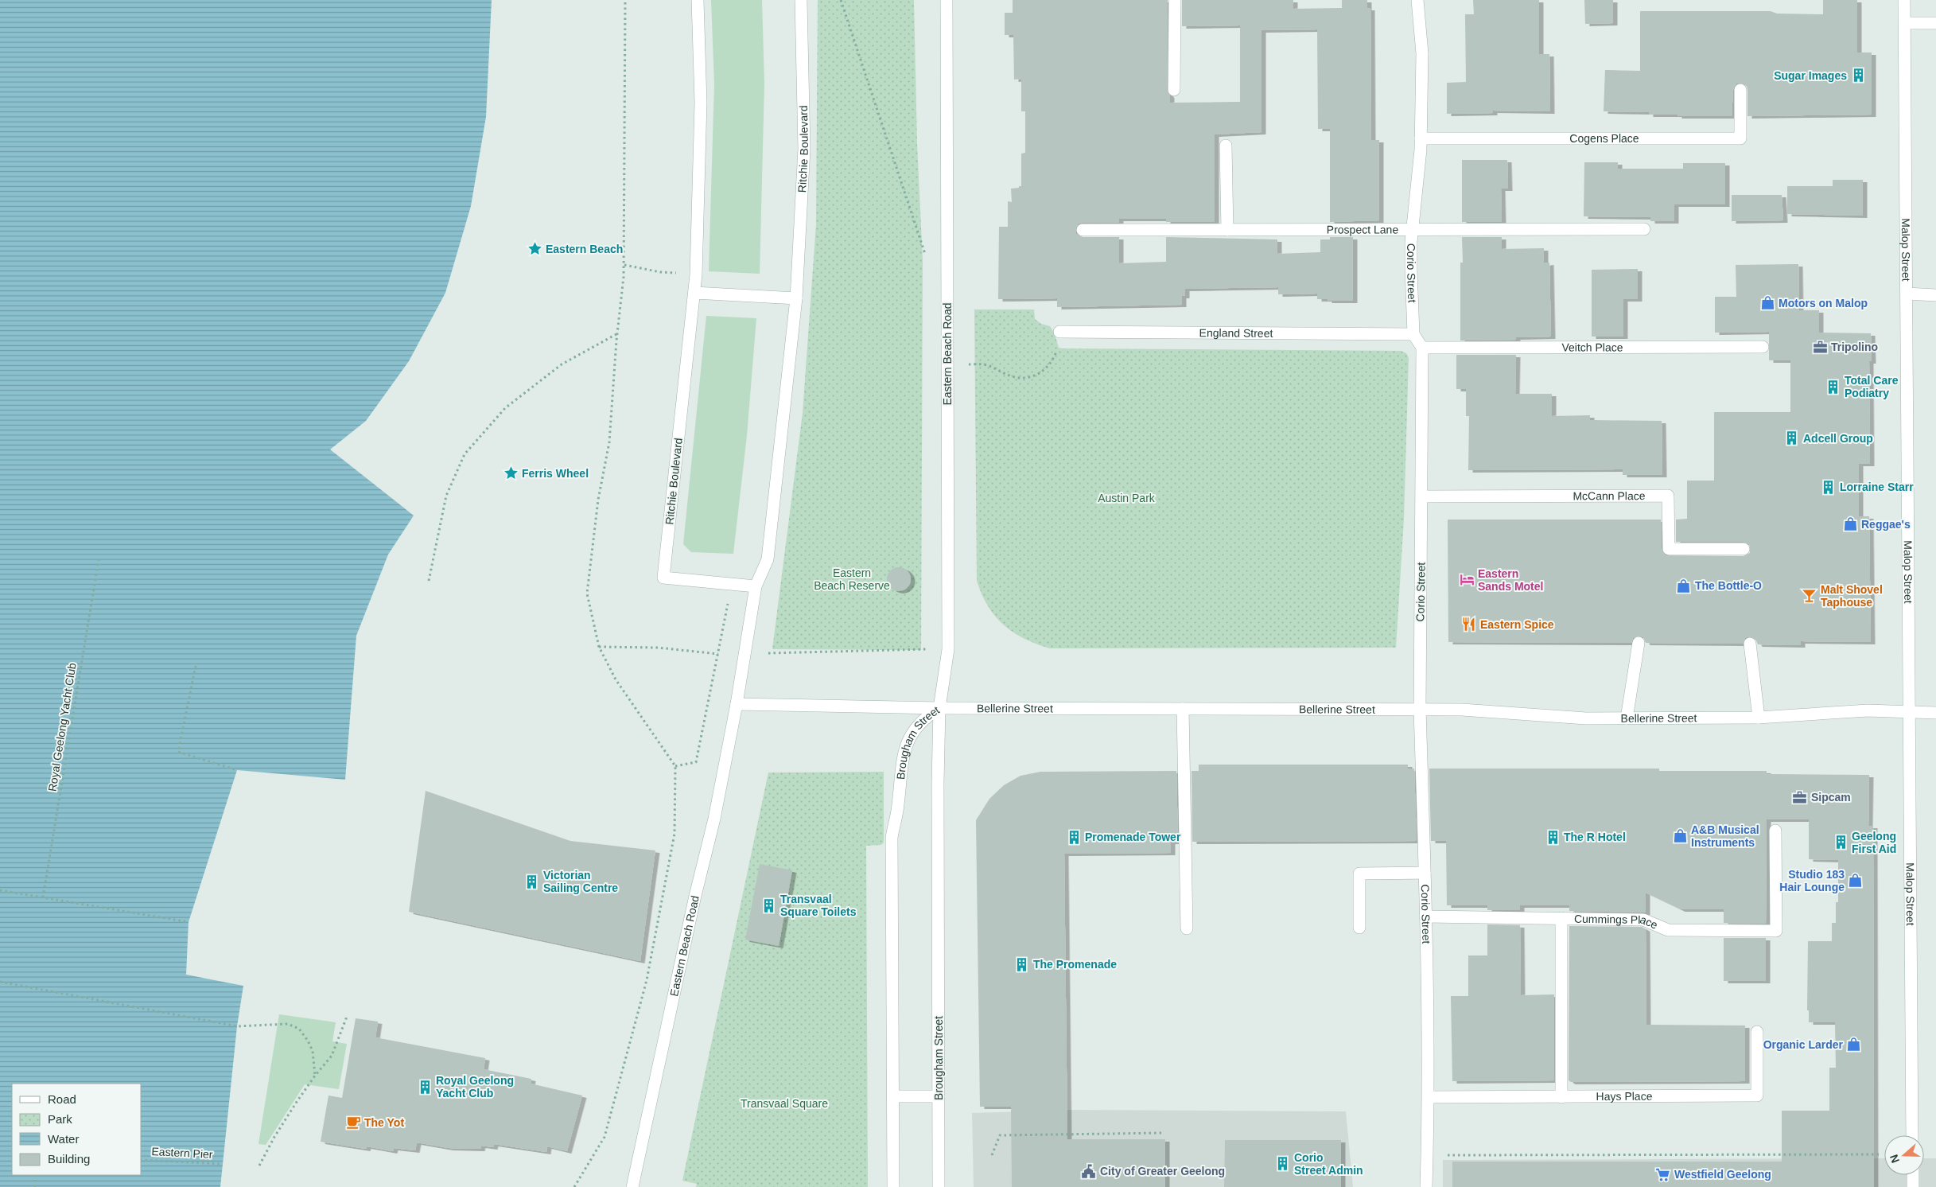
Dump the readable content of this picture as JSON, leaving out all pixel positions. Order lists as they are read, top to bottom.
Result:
{
  "streets": {
    "street": [
      "Cogens Place",
      "Ritchie Boulevard",
      "Prospect Lane",
      "Malop Street",
      "Corio Street",
      "England Street",
      "Veitch Place",
      "Eastern Beach Road",
      "McCann Place",
      "Bellerine Street",
      "Brougham Street",
      "Cummings Place",
      "Hays Place"
    ],
    "path": ["Royal Geelong Yacht Club", "Eastern Pier"]
  },
  "crossings": [
    ["Cogens Place", "Corio Street"],
    ["Ritchie Boulevard", "Eastern Beach Road"],
    ["Ritchie Boulevard", "Bellerine Street"],
    ["Prospect Lane", "Corio Street"],
    ["Malop Street", "Bellerine Street"],
    ["Corio Street", "England Street"],
    ["Corio Street", "Veitch Place"],
    ["Corio Street", "McCann Place"],
    ["Corio Street", "Bellerine Street"],
    ["Corio Street", "Cummings Place"],
    ["Corio Street", "Hays Place"],
    ["Eastern Beach Road", "Bellerine Street"],
    ["Eastern Beach Road", "Brougham Street"],
    ["Bellerine Street", "Brougham Street"]
  ],
  "parks": ["Austin Park", "Eastern Beach Reserve", "Transvaal Square"],
  "places": {
    "building": [
      "Sugar Images",
      "Total Care Podiatry",
      "Adcell Group",
      "Lorraine Starr",
      "Promenade Tower",
      "The R Hotel",
      "Geelong First Aid",
      "Victorian Sailing Centre",
      "Transvaal Square Toilets",
      "The Promenade",
      "Royal Geelong Yacht Club",
      "Corio Street Admin"
    ],
    "place": ["Eastern Beach", "Ferris Wheel"],
    "shop": [
      "Motors on Malop",
      "Reggae's",
      "The Bottle-O",
      "A&B Musical Instruments",
      "Studio 183 Hair Lounge",
      "Organic Larder"
    ],
    "office": ["Tripolino", "Sipcam"],
    "hotel": ["Eastern Sands Motel"],
    "bar": ["Malt Shovel Taphouse"],
    "restaurant": ["Eastern Spice"],
    "cafe": ["The Yot"],
    "public building": ["City of Greater Geelong"],
    "supermarket": ["Westfield Geelong"]
  },
  "legend": [
    "Road",
    "Park",
    "Water",
    "Building"
  ],
  "north": "left"
}
